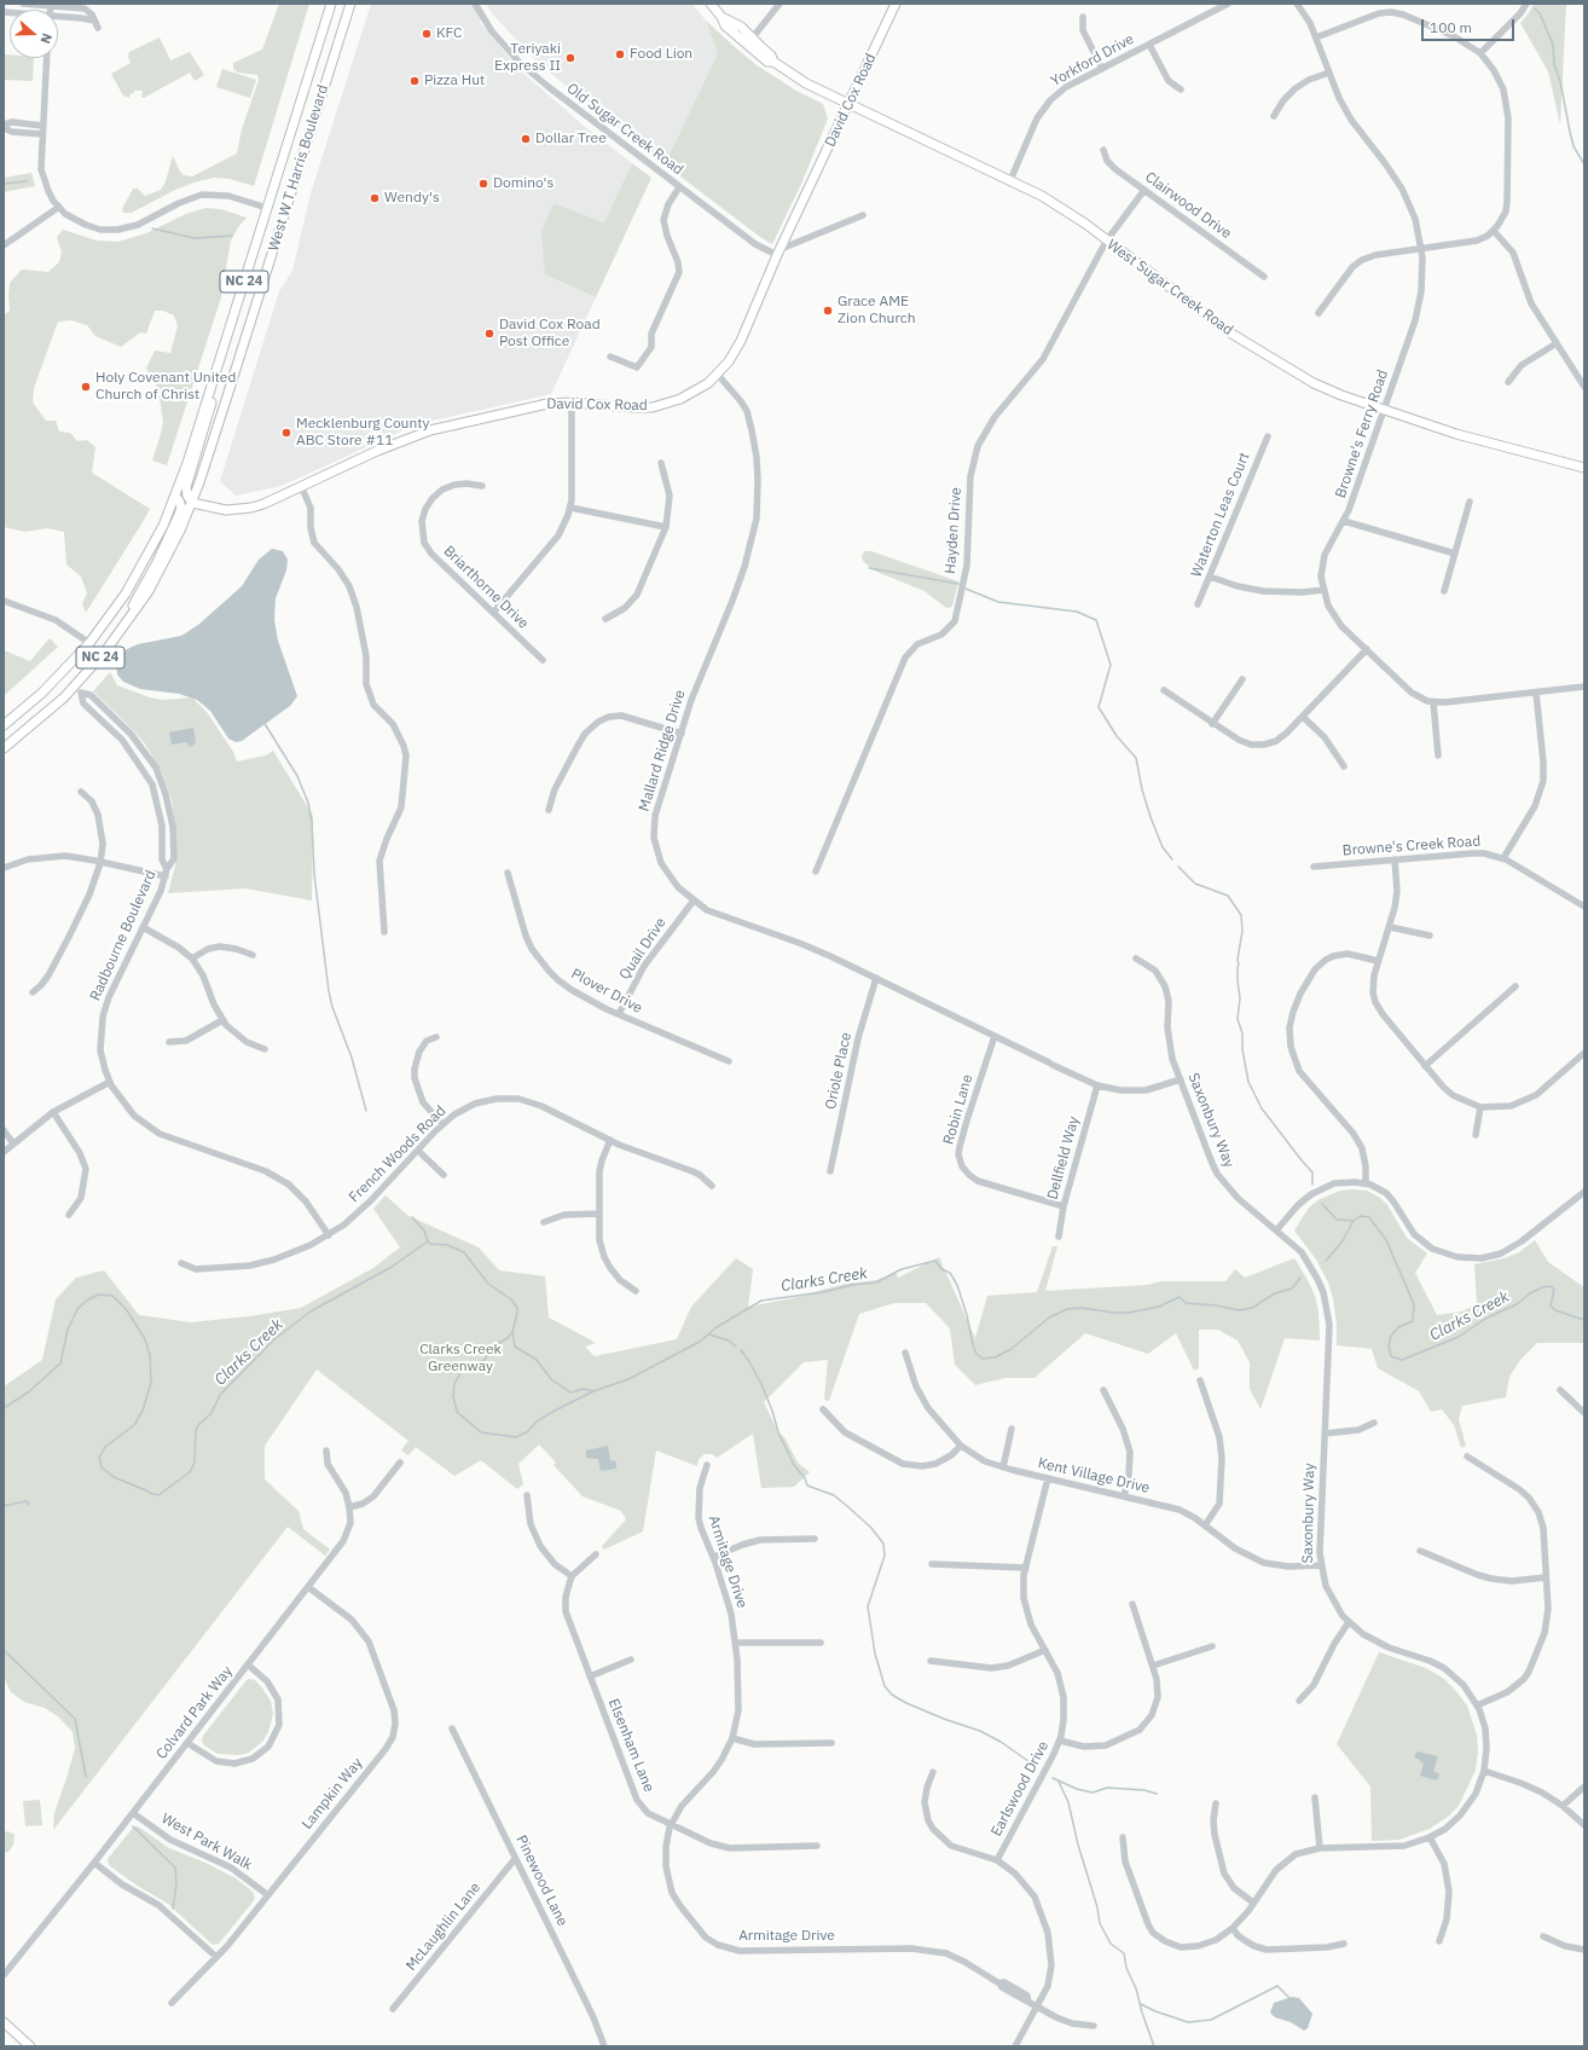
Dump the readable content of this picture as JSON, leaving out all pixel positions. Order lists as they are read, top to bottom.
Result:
{
  "streets": {
    "main road": [
      "David Cox Road",
      "West W T Harris Boulevard",
      "NC 24",
      "West Sugar Creek Road"
    ],
    "street": [
      "Yorkford Drive",
      "Old Sugar Creek Road",
      "Clairwood Drive",
      "Browne's Ferry Road",
      "Waterton Leas Court",
      "Hayden Drive",
      "Briarthorne Drive",
      "Mallard Ridge Drive",
      "Browne's Creek Road",
      "Radbourne Boulevard",
      "Quail Drive",
      "Plover Drive",
      "Oriole Place",
      "Robin Lane",
      "Saxonbury Way",
      "French Woods Road",
      "Dellfield Way",
      "Kent Village Drive",
      "Armitage Drive",
      "Colvard Park Way",
      "Elsenham Lane",
      "Earlswood Drive",
      "Lampkin Way",
      "West Park Walk",
      "Pinewood Lane",
      "McLaughlin Lane"
    ]
  },
  "crossings": [
    ["Yorkford Drive", "West Sugar Creek Road"],
    ["David Cox Road", "Old Sugar Creek Road"],
    ["David Cox Road", "West W T Harris Boulevard"],
    ["David Cox Road", "West Sugar Creek Road"],
    ["David Cox Road", "Mallard Ridge Drive"],
    ["West W T Harris Boulevard", "Radbourne Boulevard"],
    ["Clairwood Drive", "Hayden Drive"],
    ["West Sugar Creek Road", "Browne's Ferry Road"],
    ["West Sugar Creek Road", "Hayden Drive"],
    ["Mallard Ridge Drive", "Quail Drive"],
    ["Mallard Ridge Drive", "Oriole Place"],
    ["Mallard Ridge Drive", "Robin Lane"],
    ["Mallard Ridge Drive", "Saxonbury Way"],
    ["Mallard Ridge Drive", "Dellfield Way"],
    ["Radbourne Boulevard", "French Woods Road"],
    ["Quail Drive", "Plover Drive"],
    ["Robin Lane", "Dellfield Way"],
    ["Saxonbury Way", "Kent Village Drive"],
    ["Kent Village Drive", "Earlswood Drive"],
    ["Armitage Drive", "Elsenham Lane"],
    ["Colvard Park Way", "Lampkin Way"],
    ["Colvard Park Way", "West Park Walk"],
    ["Lampkin Way", "West Park Walk"],
    ["Pinewood Lane", "McLaughlin Lane"]
  ],
  "water": ["Clarks Creek"],
  "parks": ["Clarks Creek Greenway"],
  "places": [
    "KFC",
    "Food Lion",
    "Teriyaki Express II",
    "Pizza Hut",
    "Dollar Tree",
    "Domino's",
    "Wendy's",
    "Grace AME Zion Church",
    "David Cox Road Post Office",
    "Holy Covenant United Church of Christ",
    "Mecklenburg County ABC Store #11"
  ],
  "scale_bar": "100 m",
  "north": "right"
}
